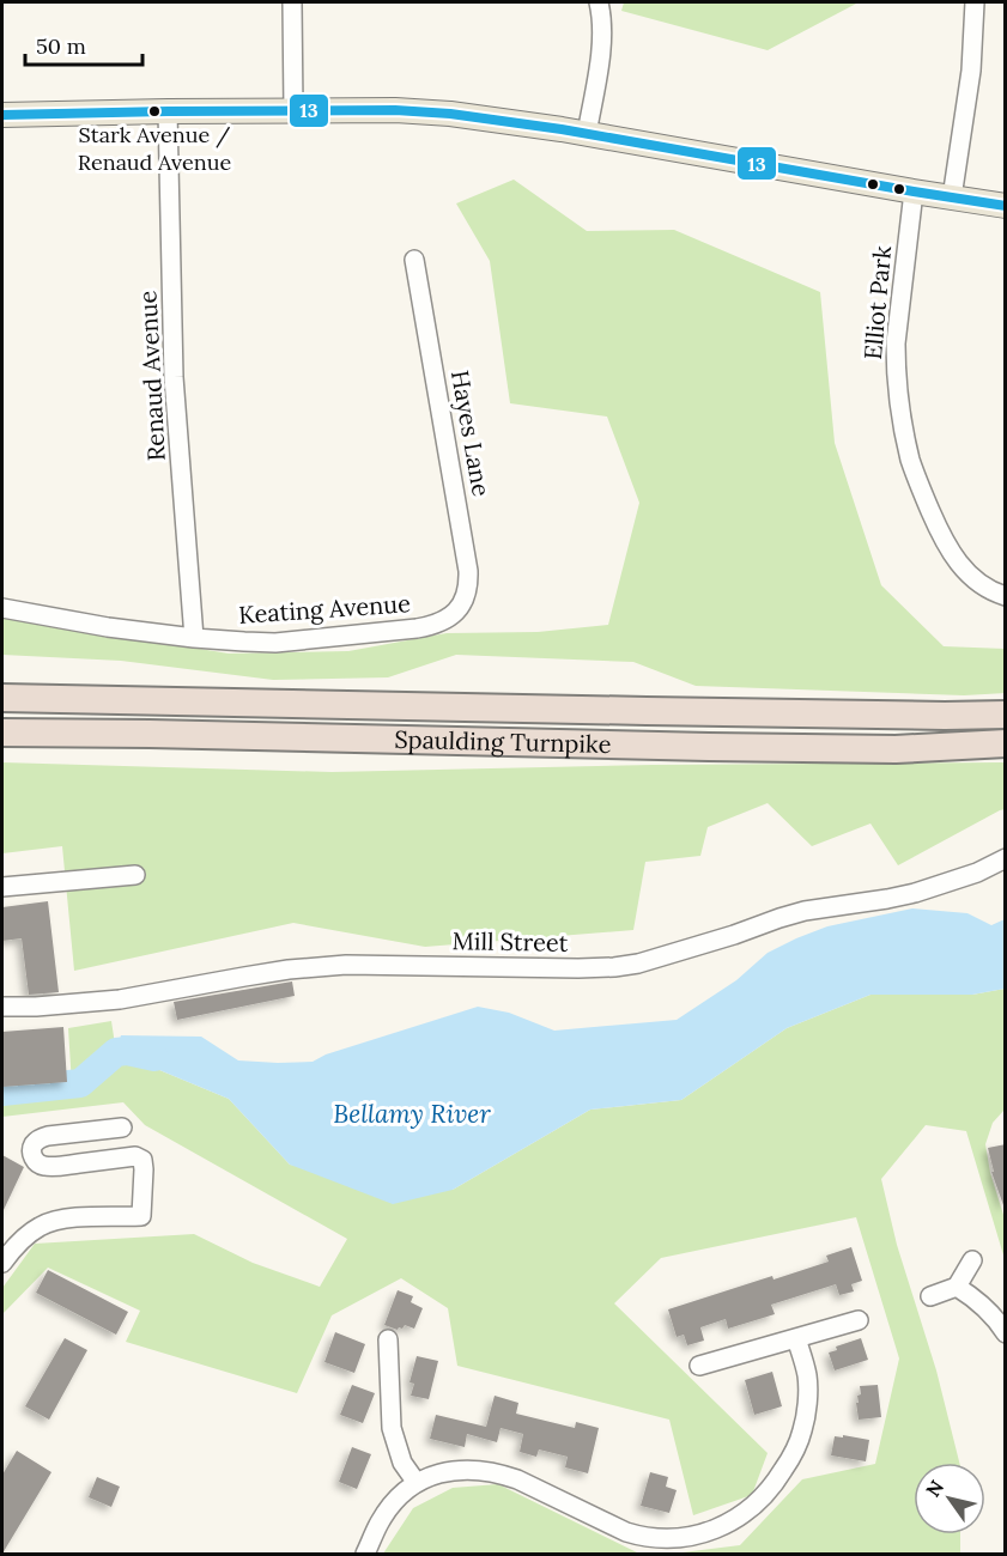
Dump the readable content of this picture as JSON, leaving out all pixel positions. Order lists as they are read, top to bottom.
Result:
{
  "streets": {
    "highway": ["Spaulding Turnpike"],
    "street": [
      "Elliot Park",
      "Renaud Avenue",
      "Hayes Lane",
      "Keating Avenue",
      "Mill Street"
    ]
  },
  "crossings": [
    ["Renaud Avenue", "Keating Avenue"],
    ["Hayes Lane", "Keating Avenue"]
  ],
  "water": ["Bellamy River"],
  "places": ["Stark Avenue / Renaud Avenue"],
  "lines": ["transit line 13"],
  "scale_bar": "50 m",
  "north": "top left"
}
